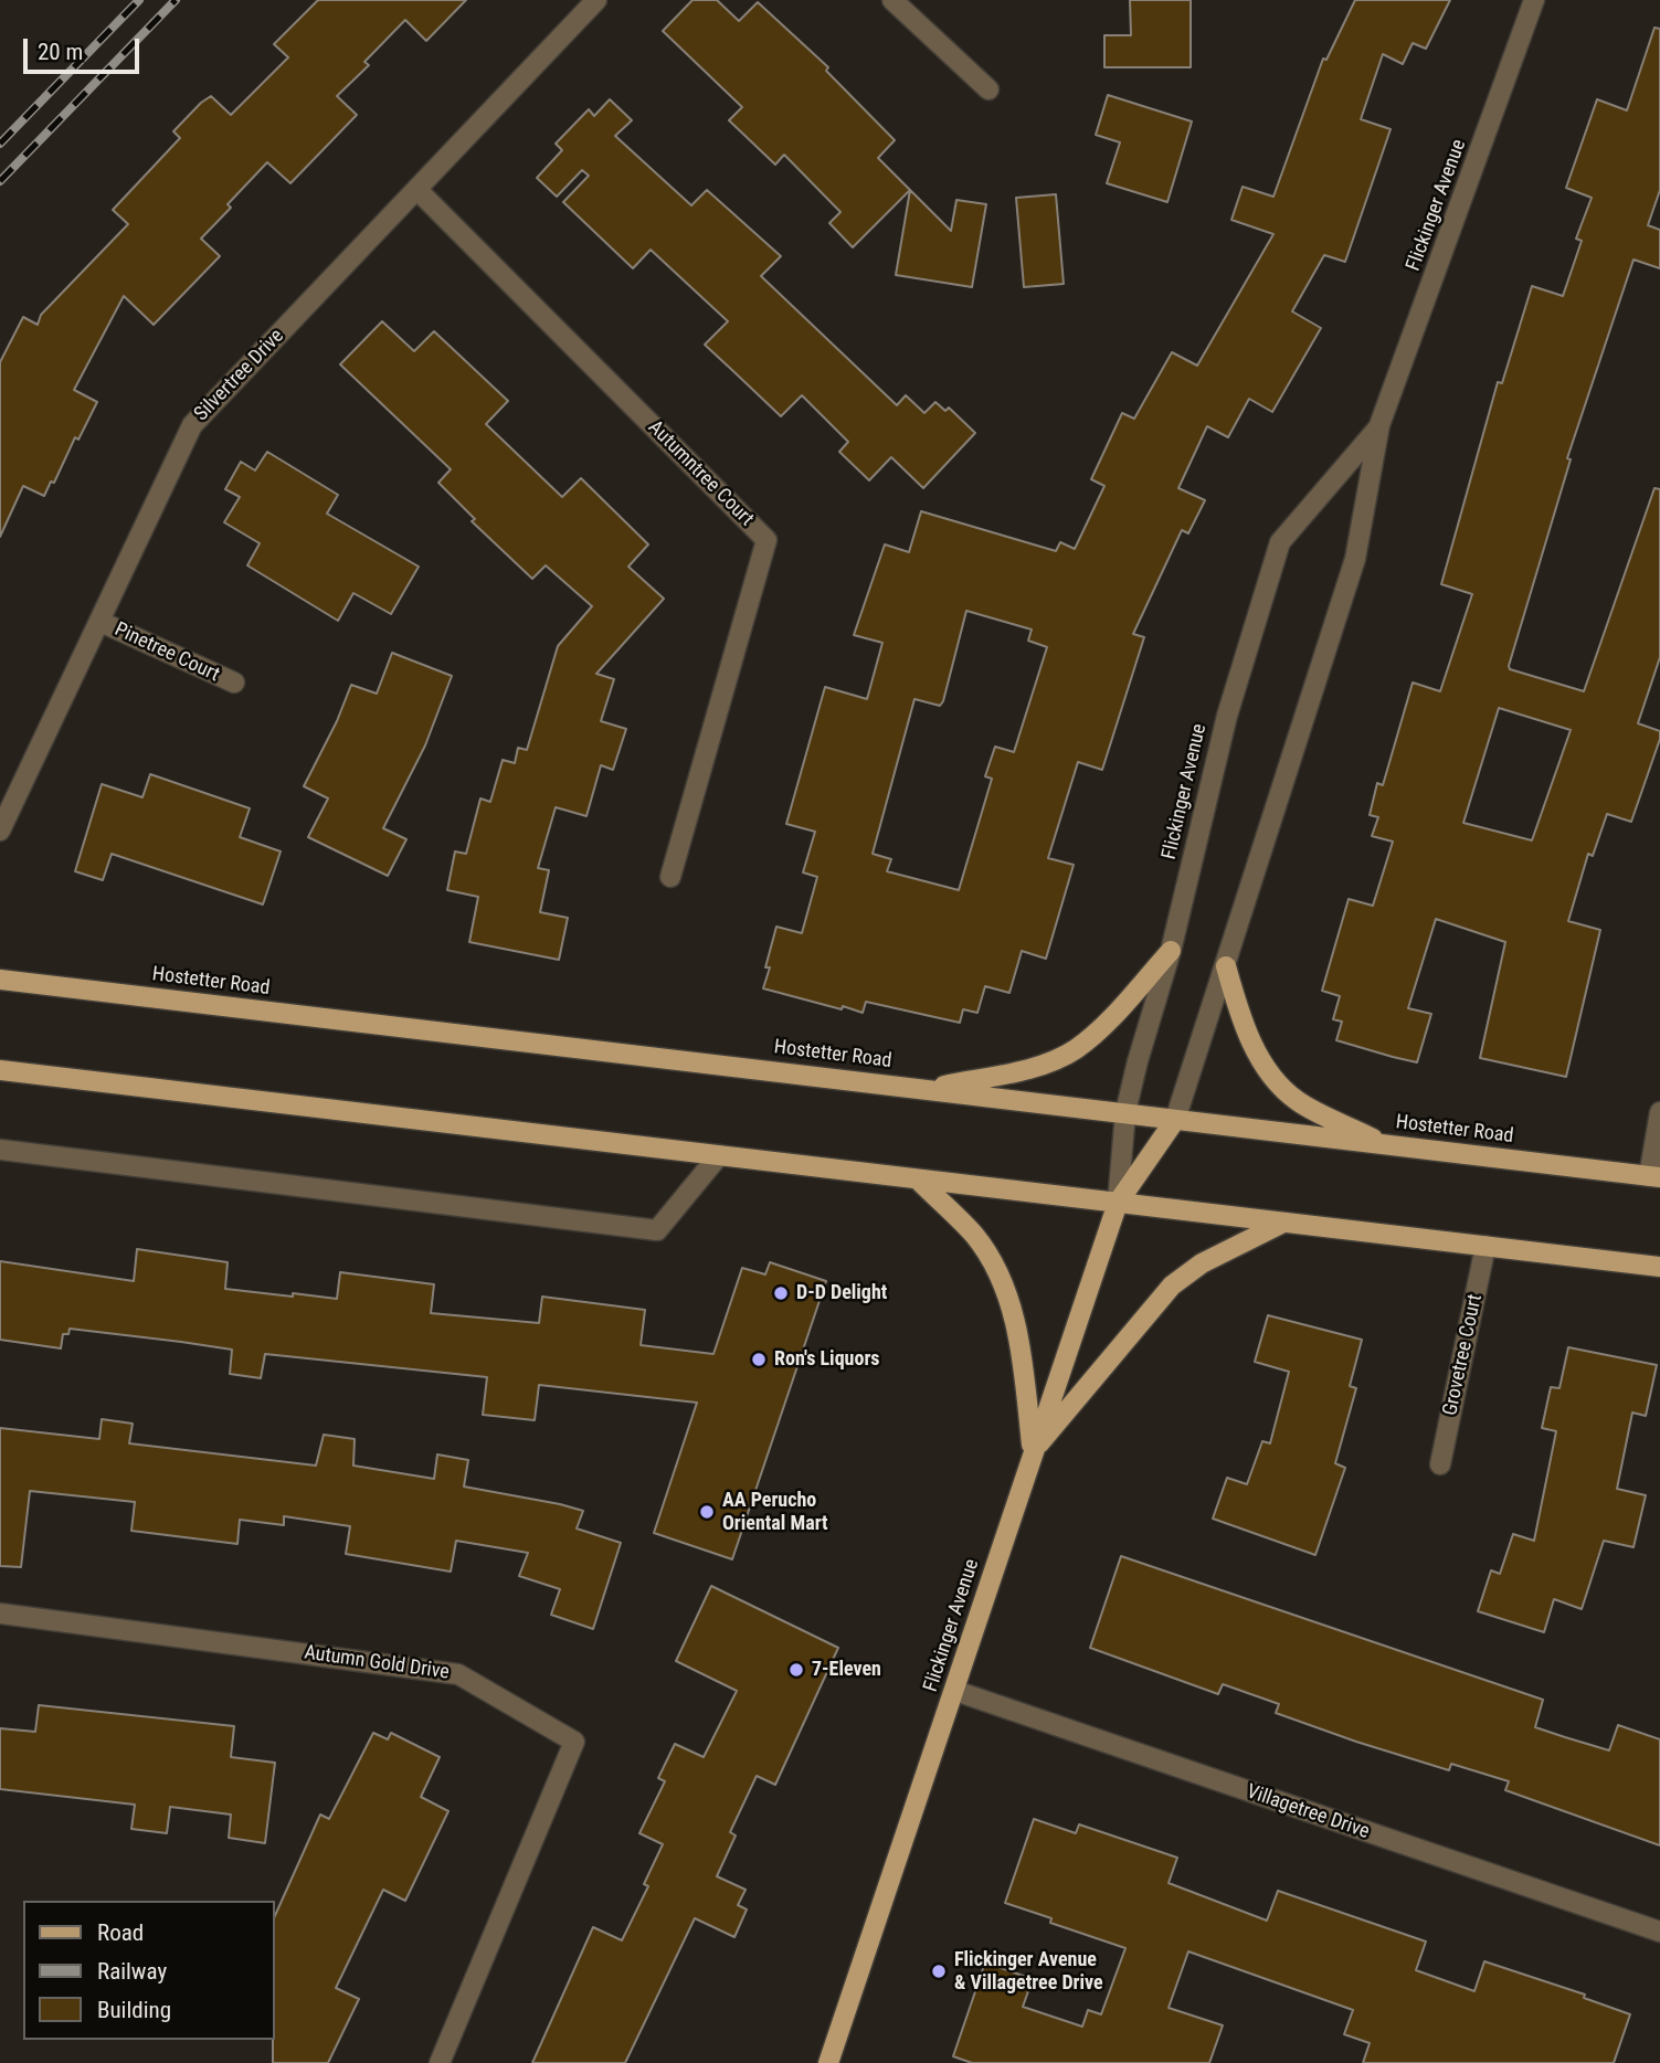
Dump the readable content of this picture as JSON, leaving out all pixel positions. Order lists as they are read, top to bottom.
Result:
{
  "streets": {
    "main road": ["Flickinger Avenue", "Hostetter Road"],
    "street": [
      "Silvertree Drive",
      "Autumntree Court",
      "Pinetree Court",
      "Grovetree Court",
      "Autumn Gold Drive",
      "Villagetree Drive"
    ]
  },
  "crossings": [
    ["Flickinger Avenue", "Hostetter Road"],
    ["Flickinger Avenue", "Villagetree Drive"],
    ["Silvertree Drive", "Autumntree Court"],
    ["Silvertree Drive", "Pinetree Court"]
  ],
  "places": [
    "D-D Delight",
    "Ron's Liquors",
    "AA Perucho Oriental Mart",
    "7-Eleven",
    "Flickinger Avenue & Villagetree Drive"
  ],
  "legend": ["Road", "Railway", "Building"],
  "scale_bar": "20 m"
}
